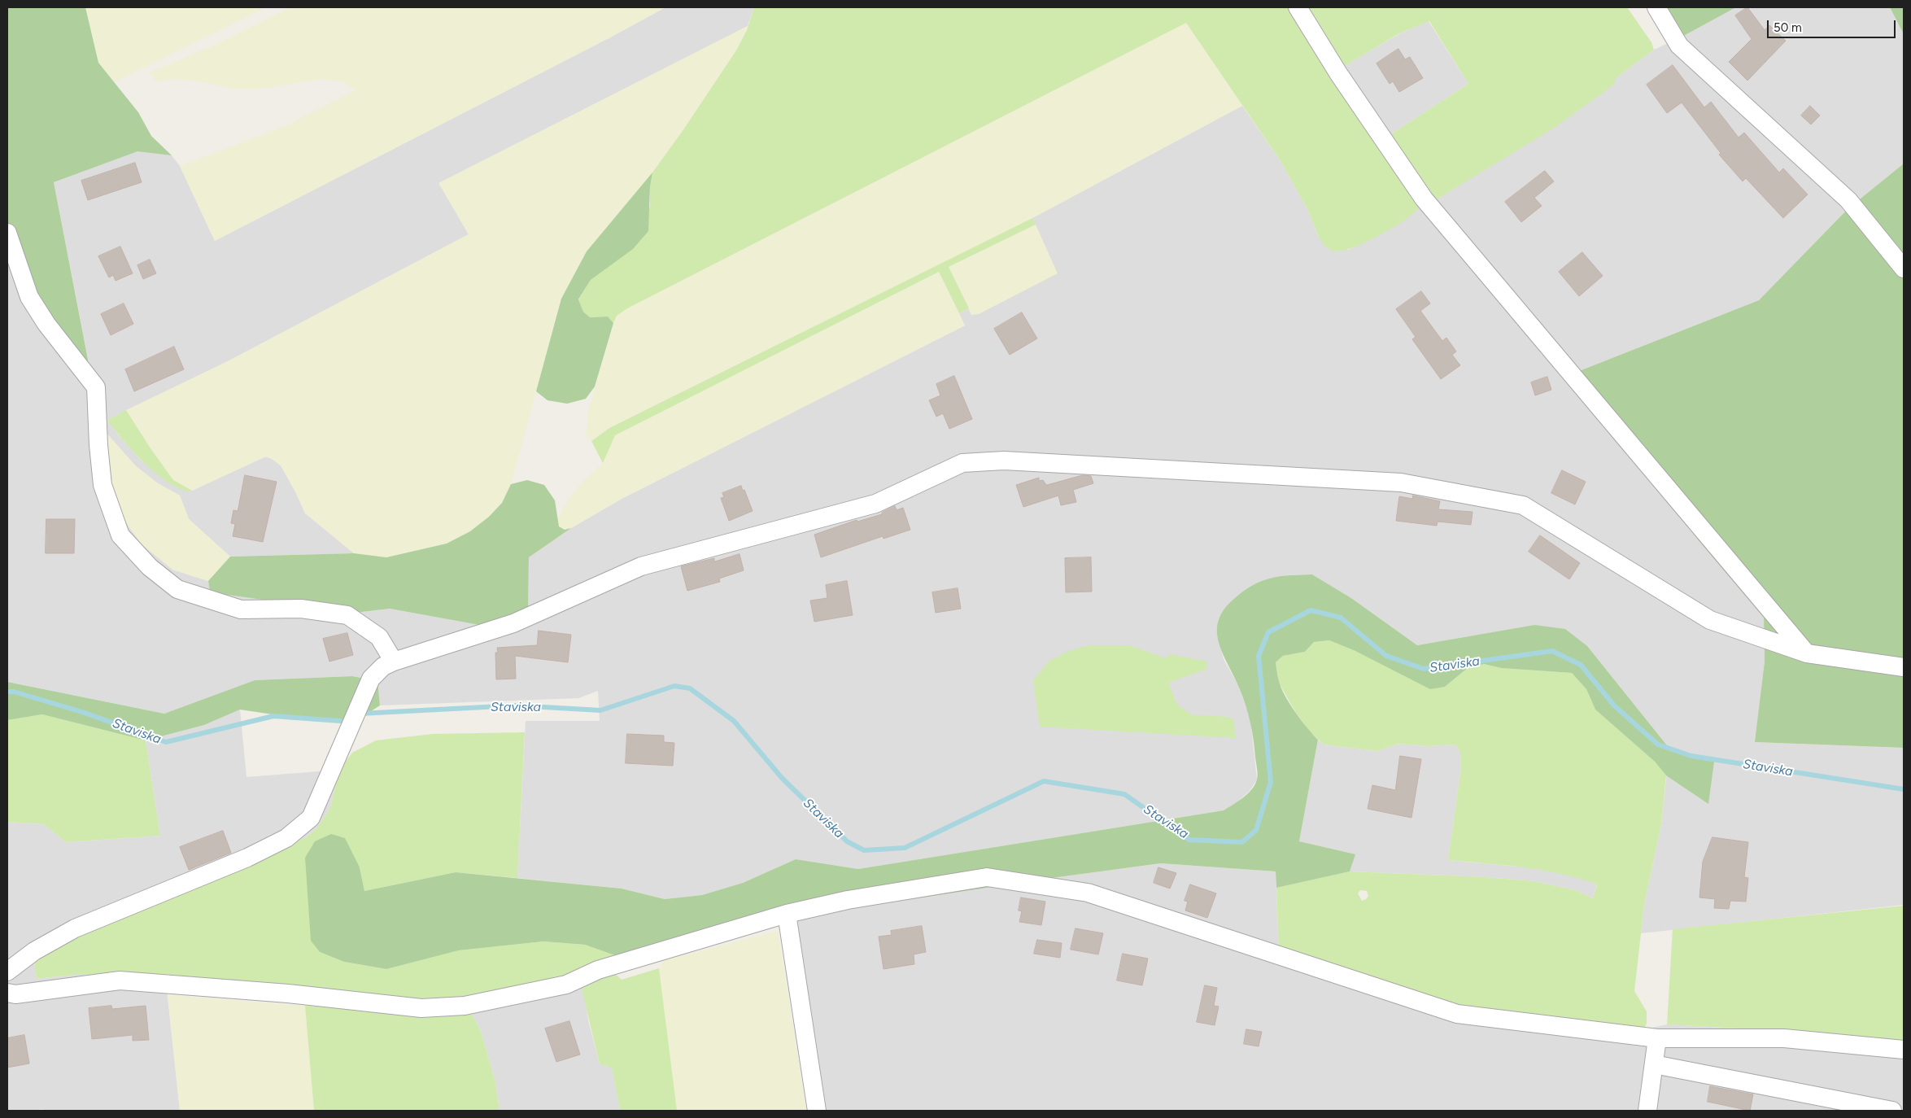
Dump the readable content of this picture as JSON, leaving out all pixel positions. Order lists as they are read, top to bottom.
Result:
{
  "water": ["Staviska"],
  "scale_bar": "50 m"
}
